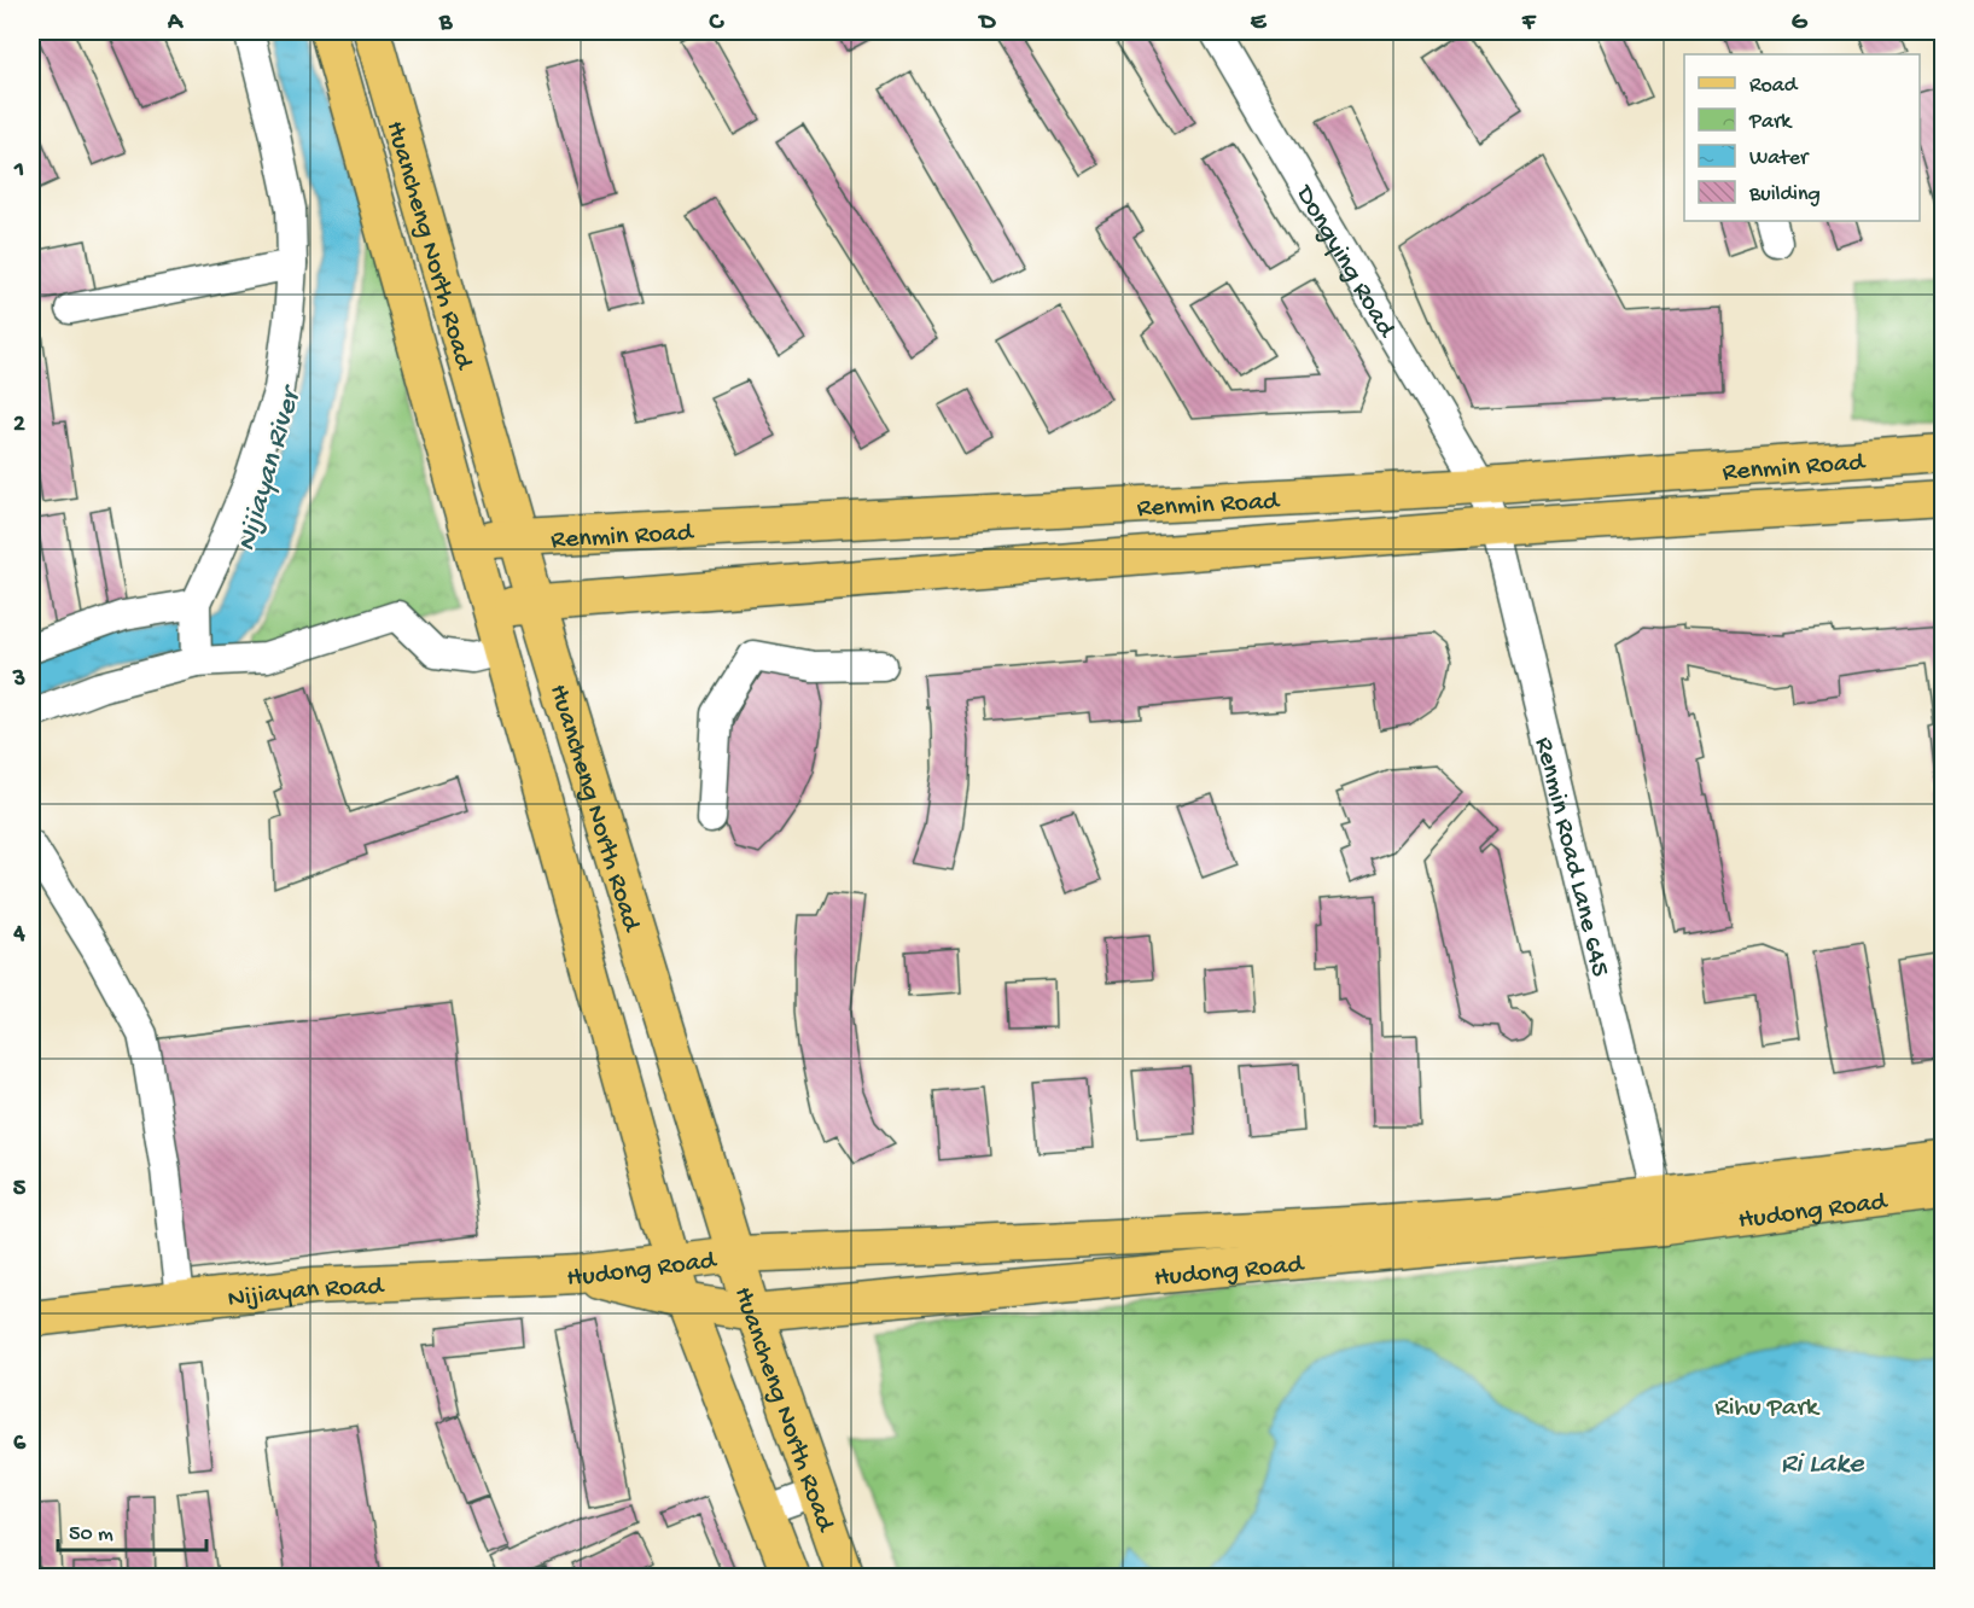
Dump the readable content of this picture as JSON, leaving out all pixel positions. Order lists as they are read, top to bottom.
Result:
{
  "streets": {
    "main road": [
      "Huancheng North Road",
      "Renmin Road",
      "Hudong Road",
      "Nijiayan Road"
    ],
    "street": ["Dongying Road", "Renmin Road Lane 645"]
  },
  "crossings": [
    ["Huancheng North Road", "Renmin Road"],
    ["Huancheng North Road", "Hudong Road"],
    ["Dongying Road", "Renmin Road"],
    ["Dongying Road", "Renmin Road Lane 645"],
    ["Renmin Road", "Renmin Road Lane 645"],
    ["Renmin Road Lane 645", "Hudong Road"],
    ["Hudong Road", "Nijiayan Road"]
  ],
  "water": ["Nijiayan River", "Ri Lake"],
  "parks": ["Rihu Park"],
  "legend": [
    "Road",
    "Park",
    "Water",
    "Building"
  ],
  "scale_bar": "50 m",
  "grid": {
    "columns": [
      "A",
      "B",
      "C",
      "D",
      "E",
      "F",
      "G"
    ],
    "rows": [
      "1",
      "2",
      "3",
      "4",
      "5",
      "6"
    ]
  }
}
